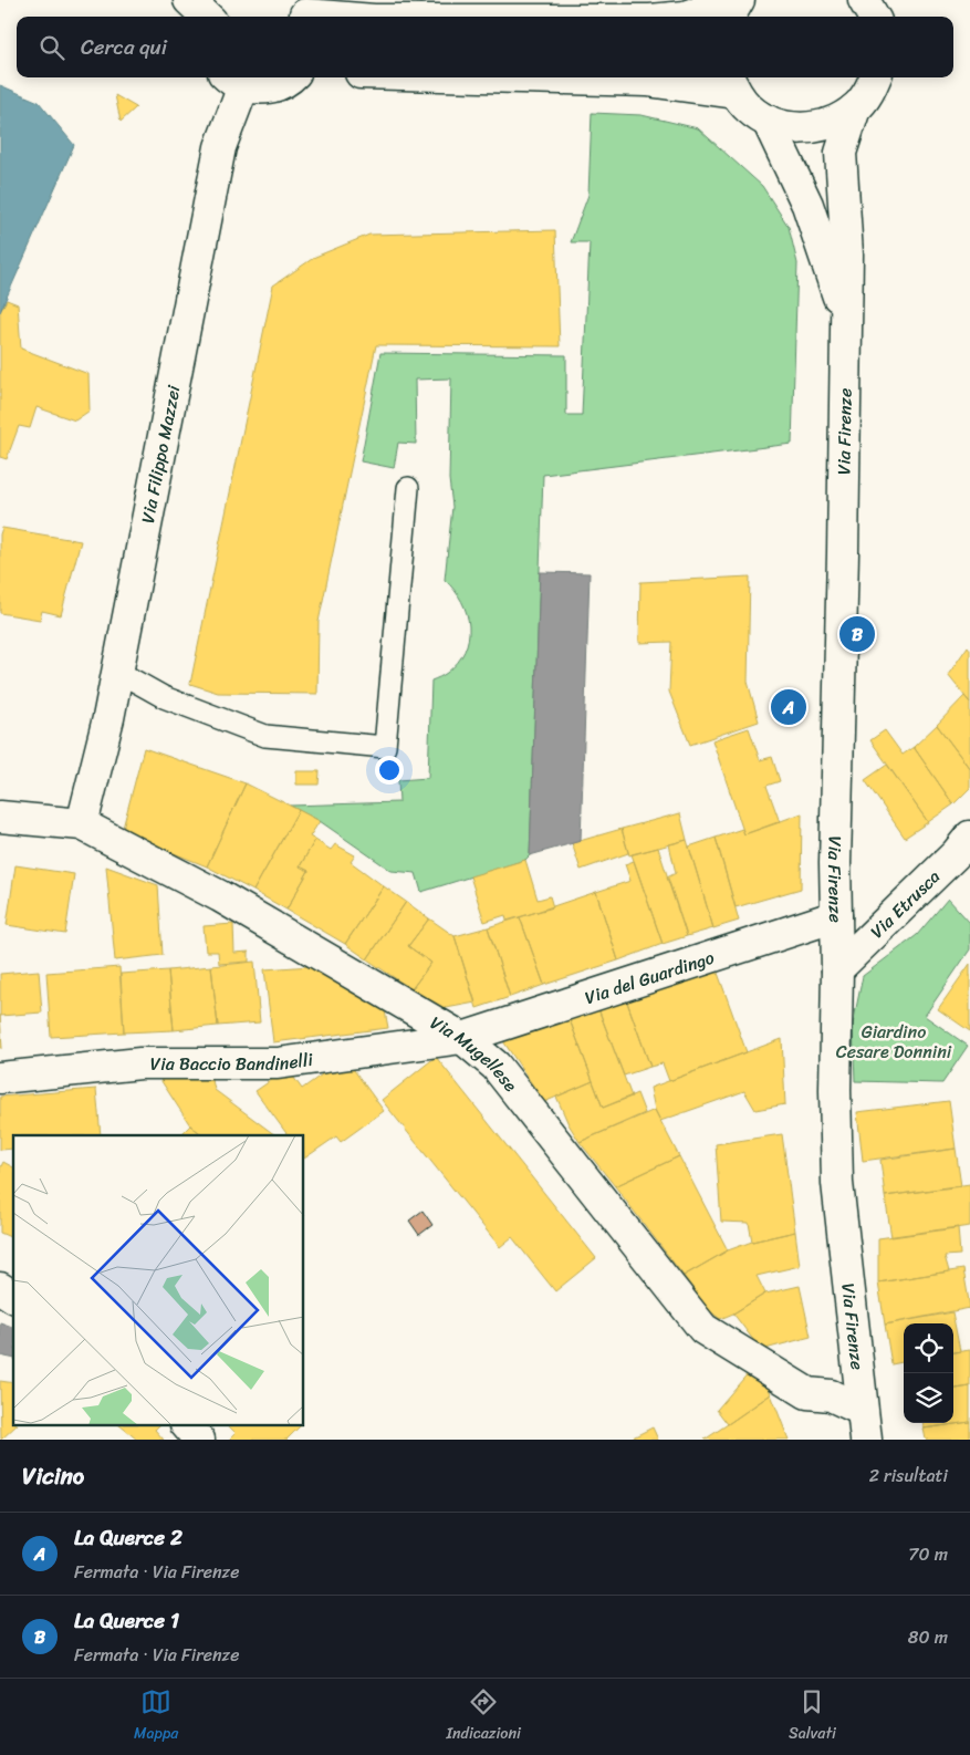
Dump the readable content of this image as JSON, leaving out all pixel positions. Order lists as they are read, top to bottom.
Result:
{
  "streets": {
    "street": [
      "Via Firenze",
      "Via Filippo Mazzei",
      "Via Etrusca",
      "Via del Guardingo",
      "Via Mugellese",
      "Via Baccio Bandinelli"
    ]
  },
  "crossings": [
    ["Via Firenze", "Via Etrusca"],
    ["Via Firenze", "Via del Guardingo"],
    ["Via Firenze", "Via Mugellese"],
    ["Via Filippo Mazzei", "Via Mugellese"],
    ["Via del Guardingo", "Via Mugellese"],
    ["Via del Guardingo", "Via Baccio Bandinelli"],
    ["Via Mugellese", "Via Baccio Bandinelli"]
  ],
  "parks": ["Giardino Cesare Donnini"],
  "page": {
    "search": "Cerca qui",
    "pins": ["B", "A"],
    "heading": ["Vicino", "2 risultati"],
    "list": [
      {
        "mark": "A",
        "name": "La Querce 2",
        "note": "Fermata · Via Firenze",
        "value": "70 m"
      },
      {
        "mark": "B",
        "name": "La Querce 1",
        "note": "Fermata · Via Firenze",
        "value": "80 m"
      }
    ],
    "nav": ["Mappa", "Indicazioni", "Salvati"]
  }
}
